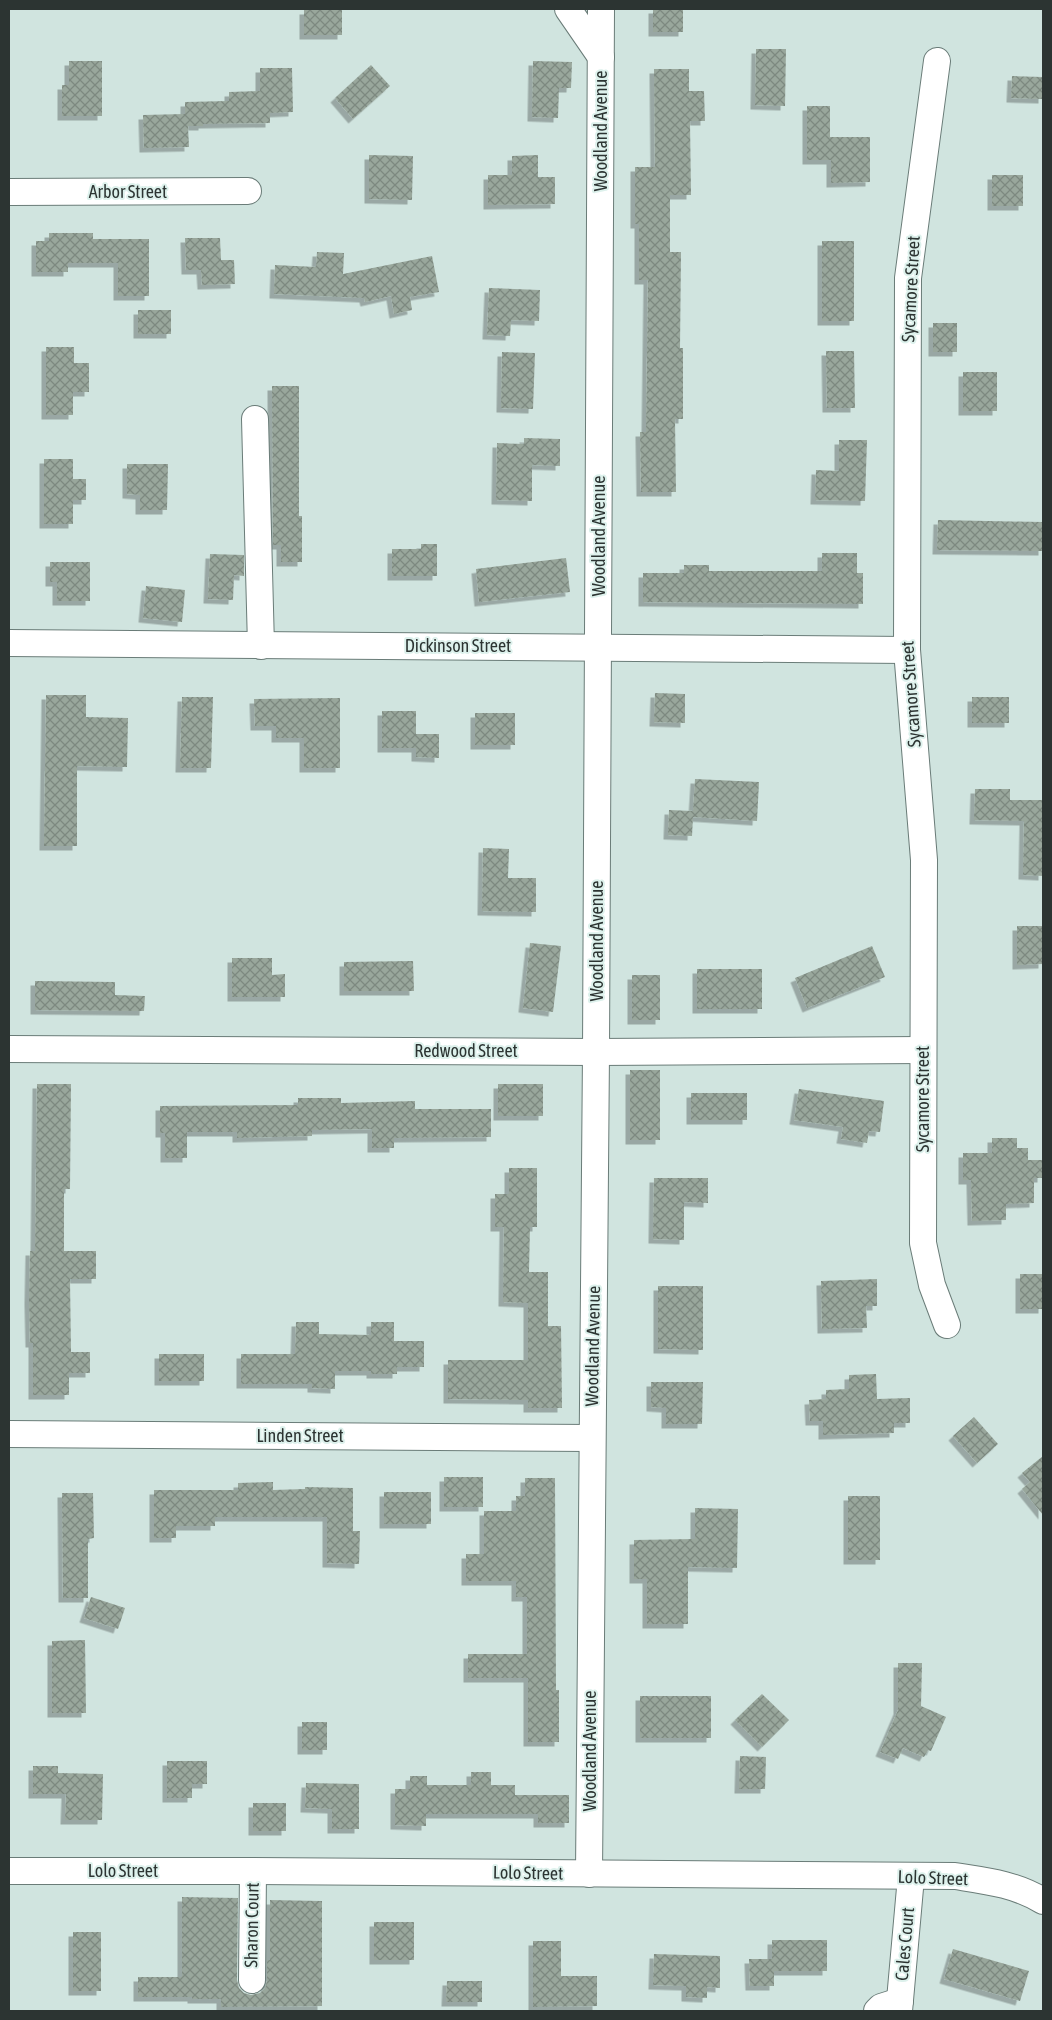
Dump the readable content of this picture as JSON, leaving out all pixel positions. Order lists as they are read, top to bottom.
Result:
{
  "streets": {
    "street": [
      "Woodland Avenue",
      "Arbor Street",
      "Sycamore Street",
      "Dickinson Street",
      "Redwood Street",
      "Linden Street",
      "Lolo Street",
      "Sharon Court",
      "Cales Court"
    ]
  },
  "crossings": [
    ["Woodland Avenue", "Dickinson Street"],
    ["Woodland Avenue", "Redwood Street"],
    ["Woodland Avenue", "Linden Street"],
    ["Woodland Avenue", "Lolo Street"],
    ["Sycamore Street", "Dickinson Street"],
    ["Sycamore Street", "Redwood Street"],
    ["Lolo Street", "Sharon Court"],
    ["Lolo Street", "Cales Court"]
  ]
}
